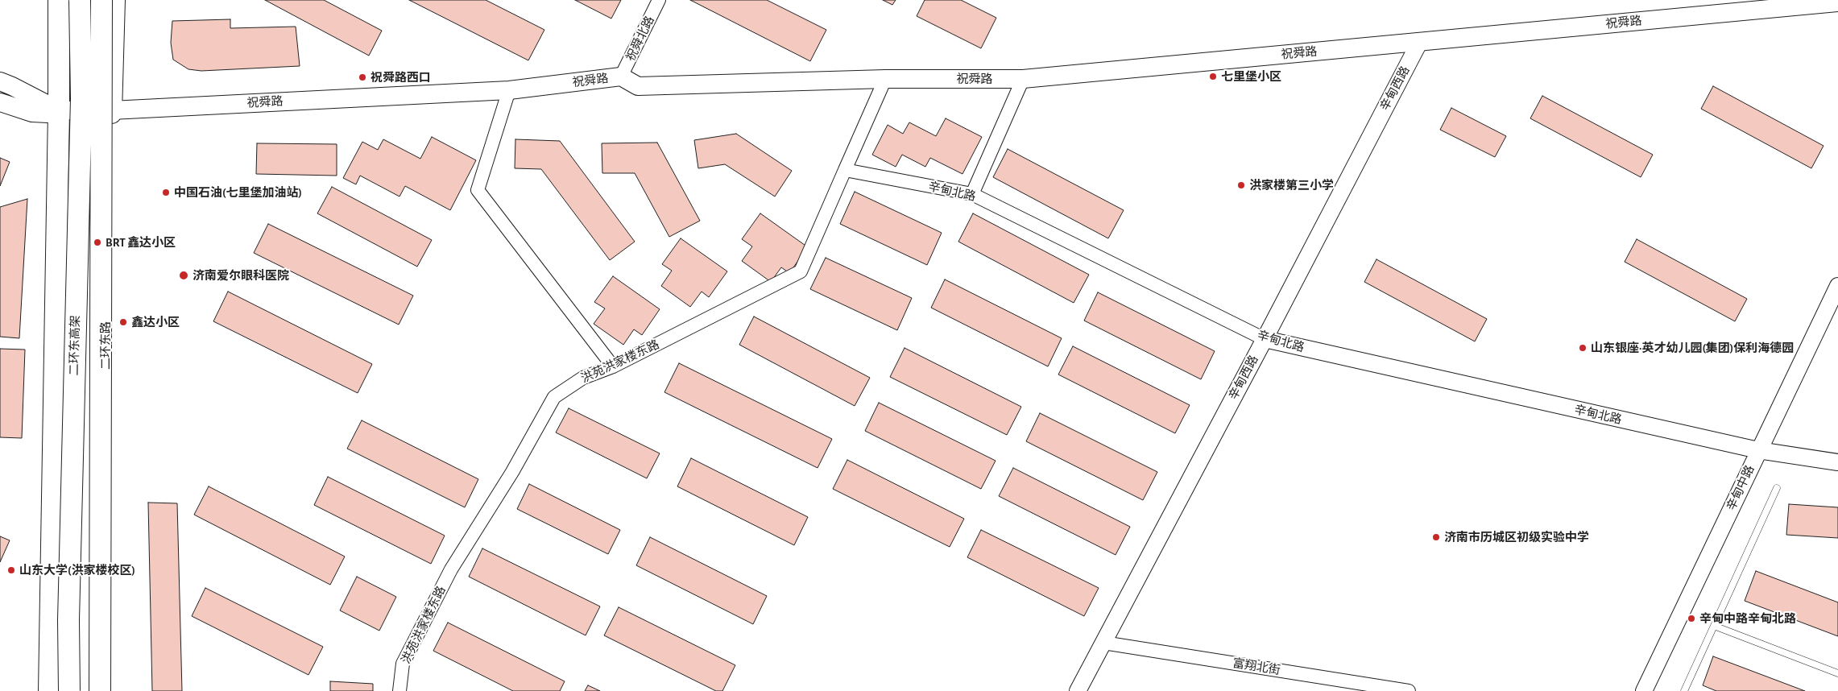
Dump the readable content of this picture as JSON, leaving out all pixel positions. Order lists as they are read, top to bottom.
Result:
{
  "streets": {
    "highway": ["二环东高架", "二环东路"],
    "main road": ["祝舜路"],
    "street": [
      "祝舜北路",
      "辛甸西路",
      "辛甸北路",
      "洪苑洪家楼东路",
      "辛甸中路",
      "富翔北街"
    ]
  },
  "crossings": [
    ["祝舜路", "祝舜北路"],
    ["祝舜路", "辛甸西路"],
    ["祝舜路", "二环东路"],
    ["辛甸西路", "辛甸北路"],
    ["辛甸西路", "富翔北街"],
    ["辛甸北路", "洪苑洪家楼东路"],
    ["辛甸北路", "辛甸中路"]
  ],
  "places": [
    "七里堡小区",
    "祝舜路西口",
    "洪家楼第三小学",
    "中国石油(七里堡加油站)",
    "BRT 鑫达小区",
    "济南爱尔眼科医院",
    "鑫达小区",
    "山东银座·英才幼儿园(集团)保利海德园",
    "济南市历城区初级实验中学",
    "山东大学(洪家楼校区)",
    "辛甸中路辛甸北路"
  ]
}
